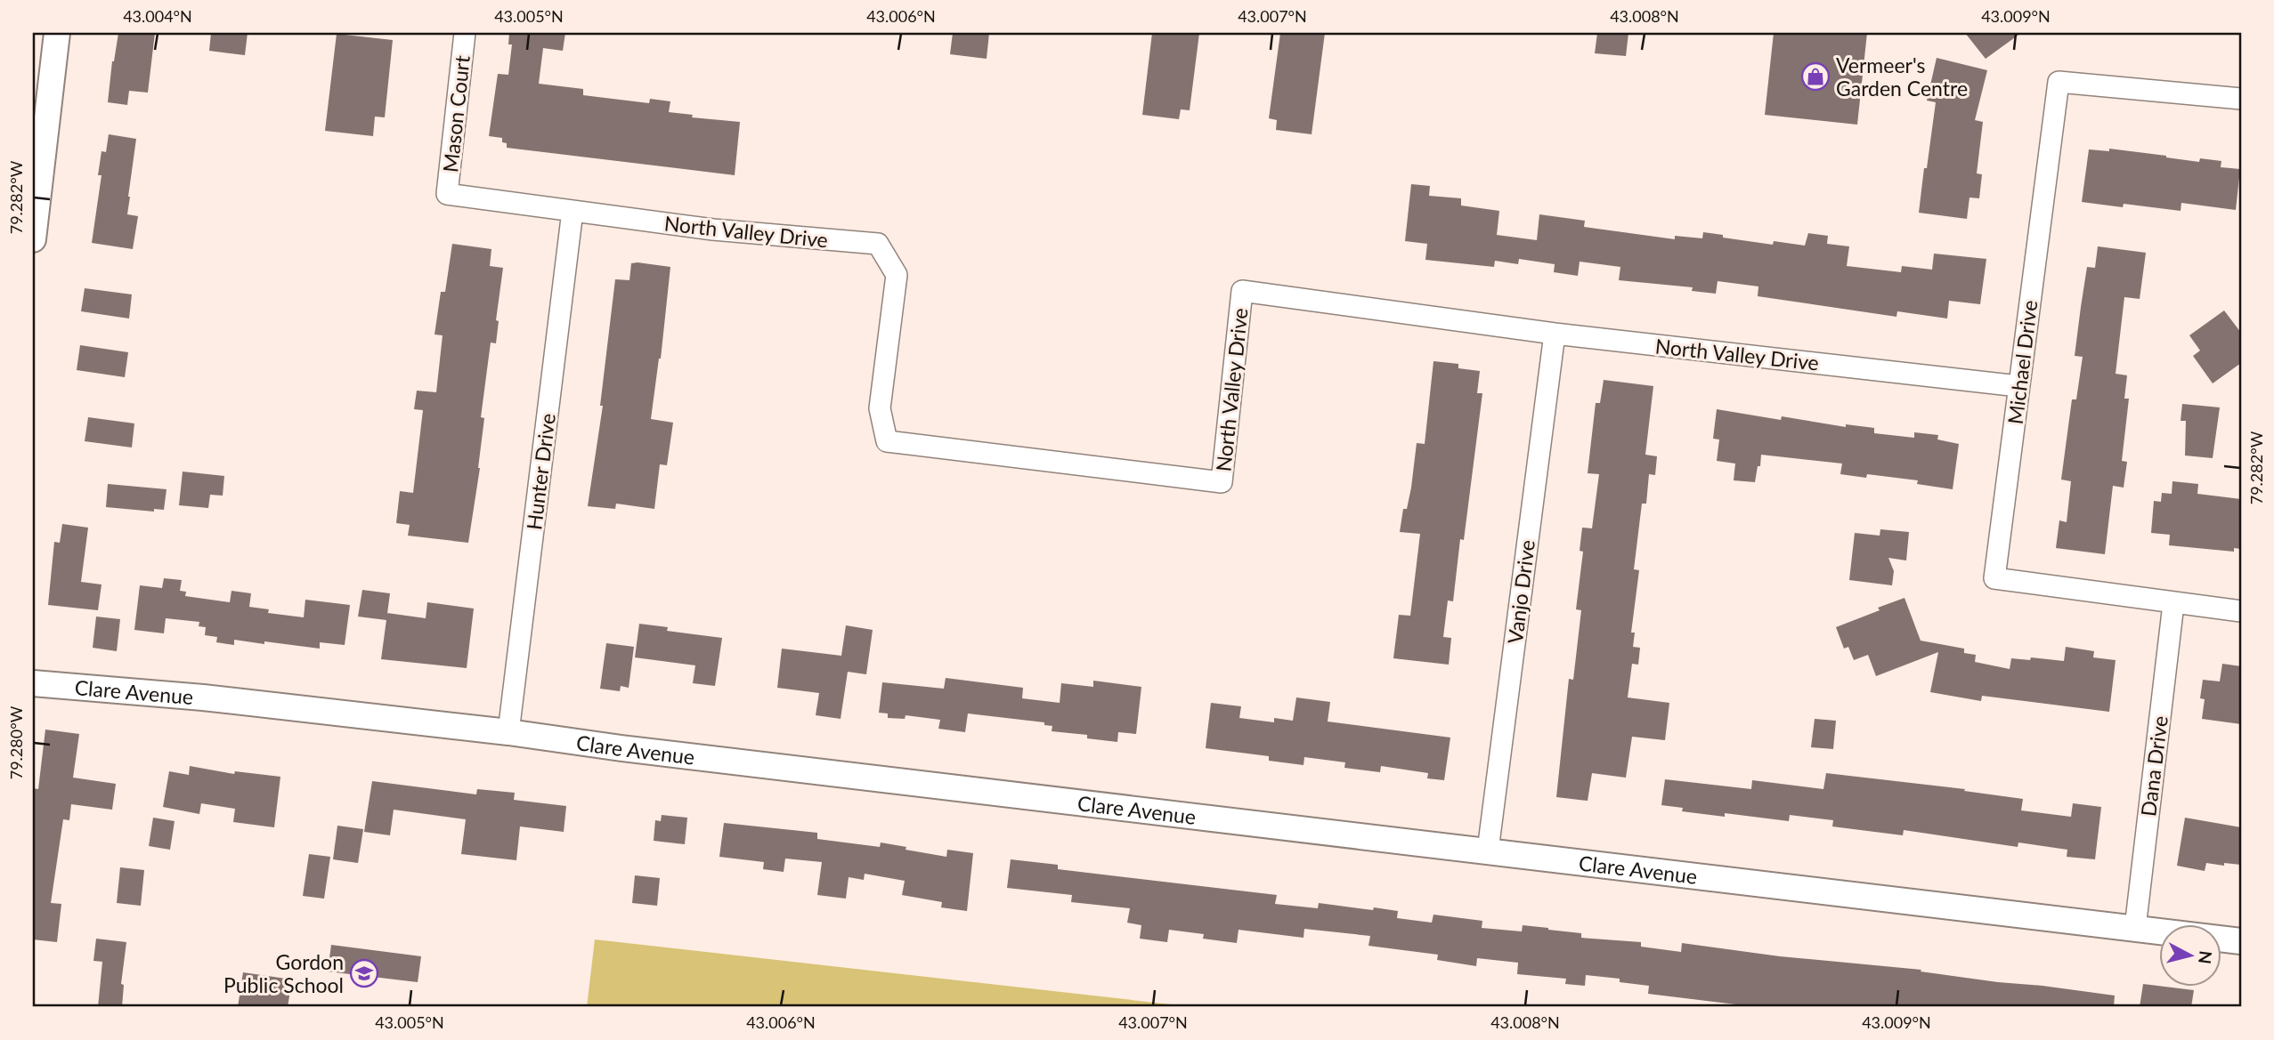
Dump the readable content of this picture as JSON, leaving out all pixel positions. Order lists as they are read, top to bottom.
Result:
{
  "streets": {
    "street": [
      "Mason Court",
      "North Valley Drive",
      "Michael Drive",
      "Hunter Drive",
      "Vanjo Drive",
      "Clare Avenue",
      "Dana Drive"
    ]
  },
  "crossings": [
    ["Mason Court", "North Valley Drive"],
    ["North Valley Drive", "Michael Drive"],
    ["North Valley Drive", "Hunter Drive"],
    ["North Valley Drive", "Vanjo Drive"],
    ["Michael Drive", "Dana Drive"],
    ["Hunter Drive", "Clare Avenue"],
    ["Vanjo Drive", "Clare Avenue"],
    ["Clare Avenue", "Dana Drive"]
  ],
  "places": {
    "shop": ["Vermeer's Garden Centre"],
    "school or university": ["Gordon Public School"]
  },
  "north": "right",
  "coordinates": [
    "43.004°N",
    "43.005°N",
    "43.006°N",
    "43.007°N",
    "43.008°N",
    "43.009°N",
    "79.282°W",
    "79.280°W"
  ]
}
